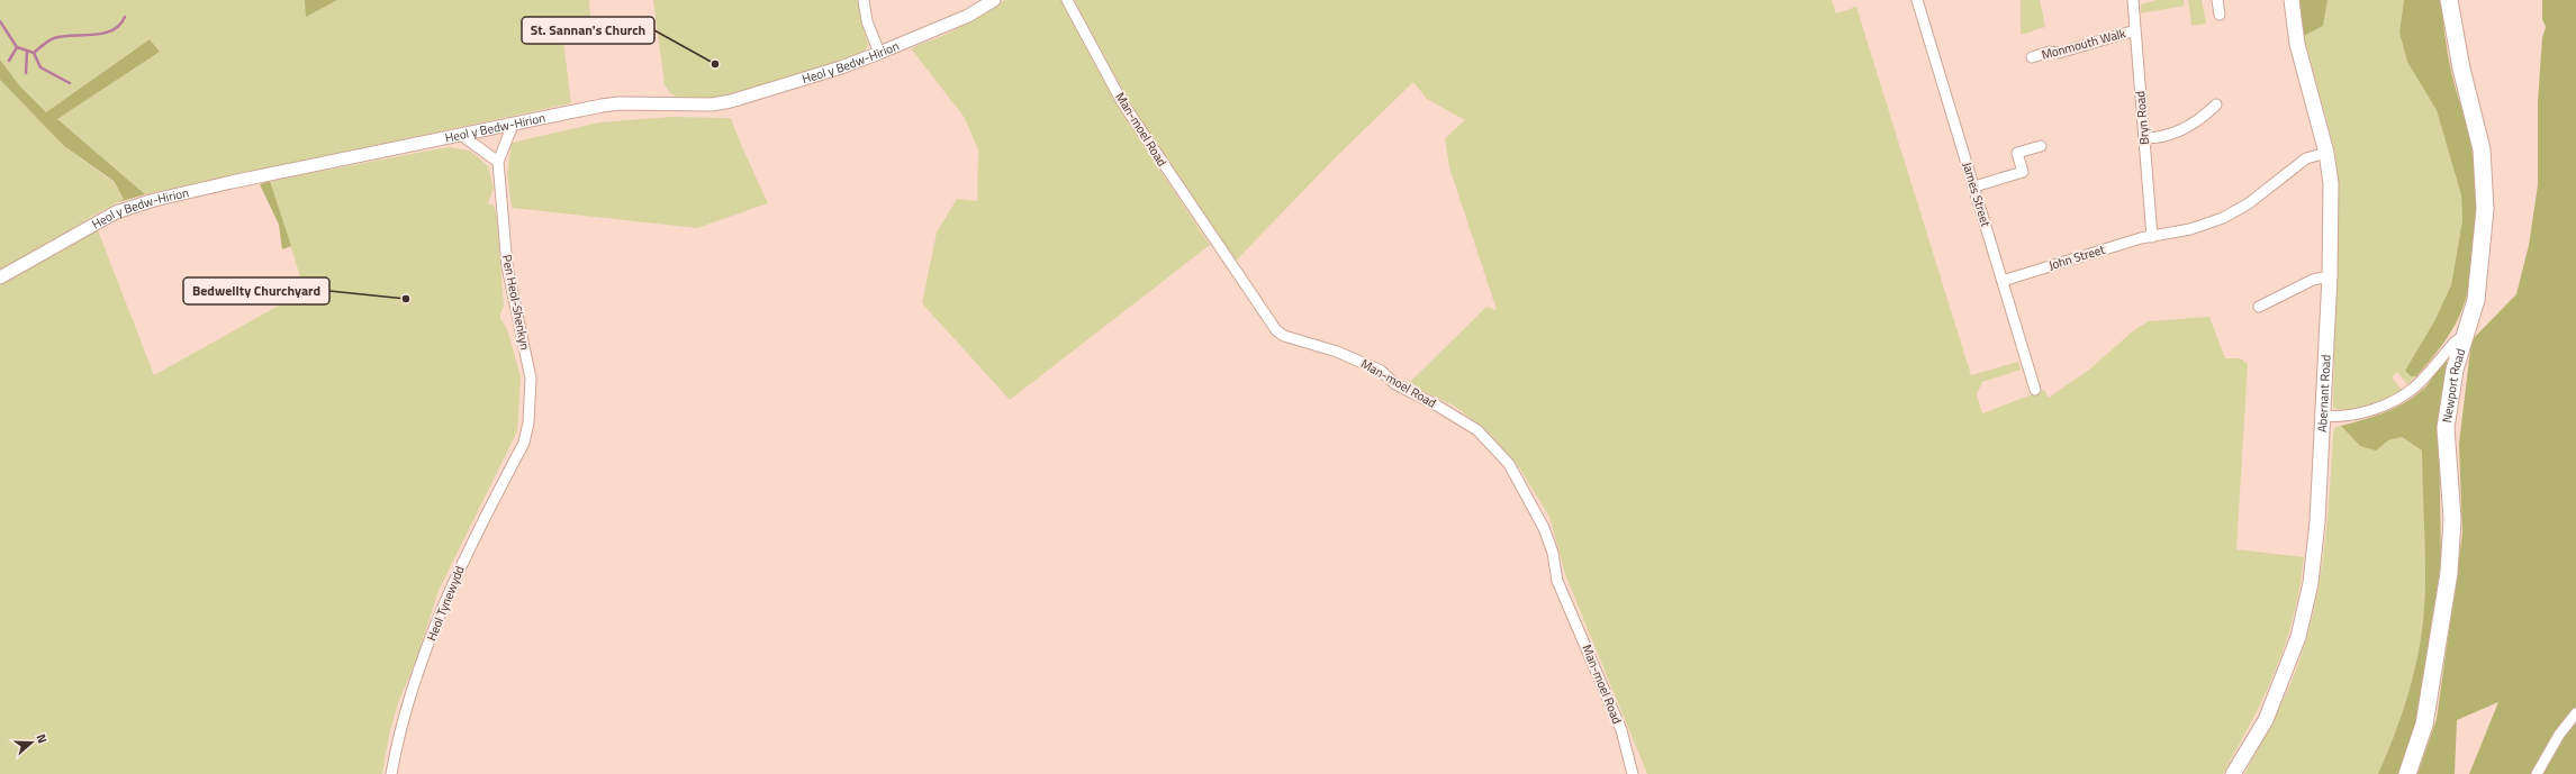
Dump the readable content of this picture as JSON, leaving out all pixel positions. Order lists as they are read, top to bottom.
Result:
{
  "streets": {
    "main road": ["Newport Road", "Abernant Road"],
    "street": [
      "Monmouth Walk",
      "Heol y Bedw-Hirion",
      "Bryn Road",
      "Man-moel Road",
      "James Street",
      "John Street",
      "Pen Heol-Shenkyn",
      "Heol Tynewydd"
    ]
  },
  "crossings": [
    ["Monmouth Walk", "Bryn Road"],
    ["Heol y Bedw-Hirion", "Pen Heol-Shenkyn"],
    ["Bryn Road", "John Street"],
    ["James Street", "John Street"],
    ["John Street", "Abernant Road"],
    ["Pen Heol-Shenkyn", "Heol Tynewydd"]
  ],
  "places": ["St. Sannan's Church", "Bedwellty Churchyard"],
  "north": "right"
}
